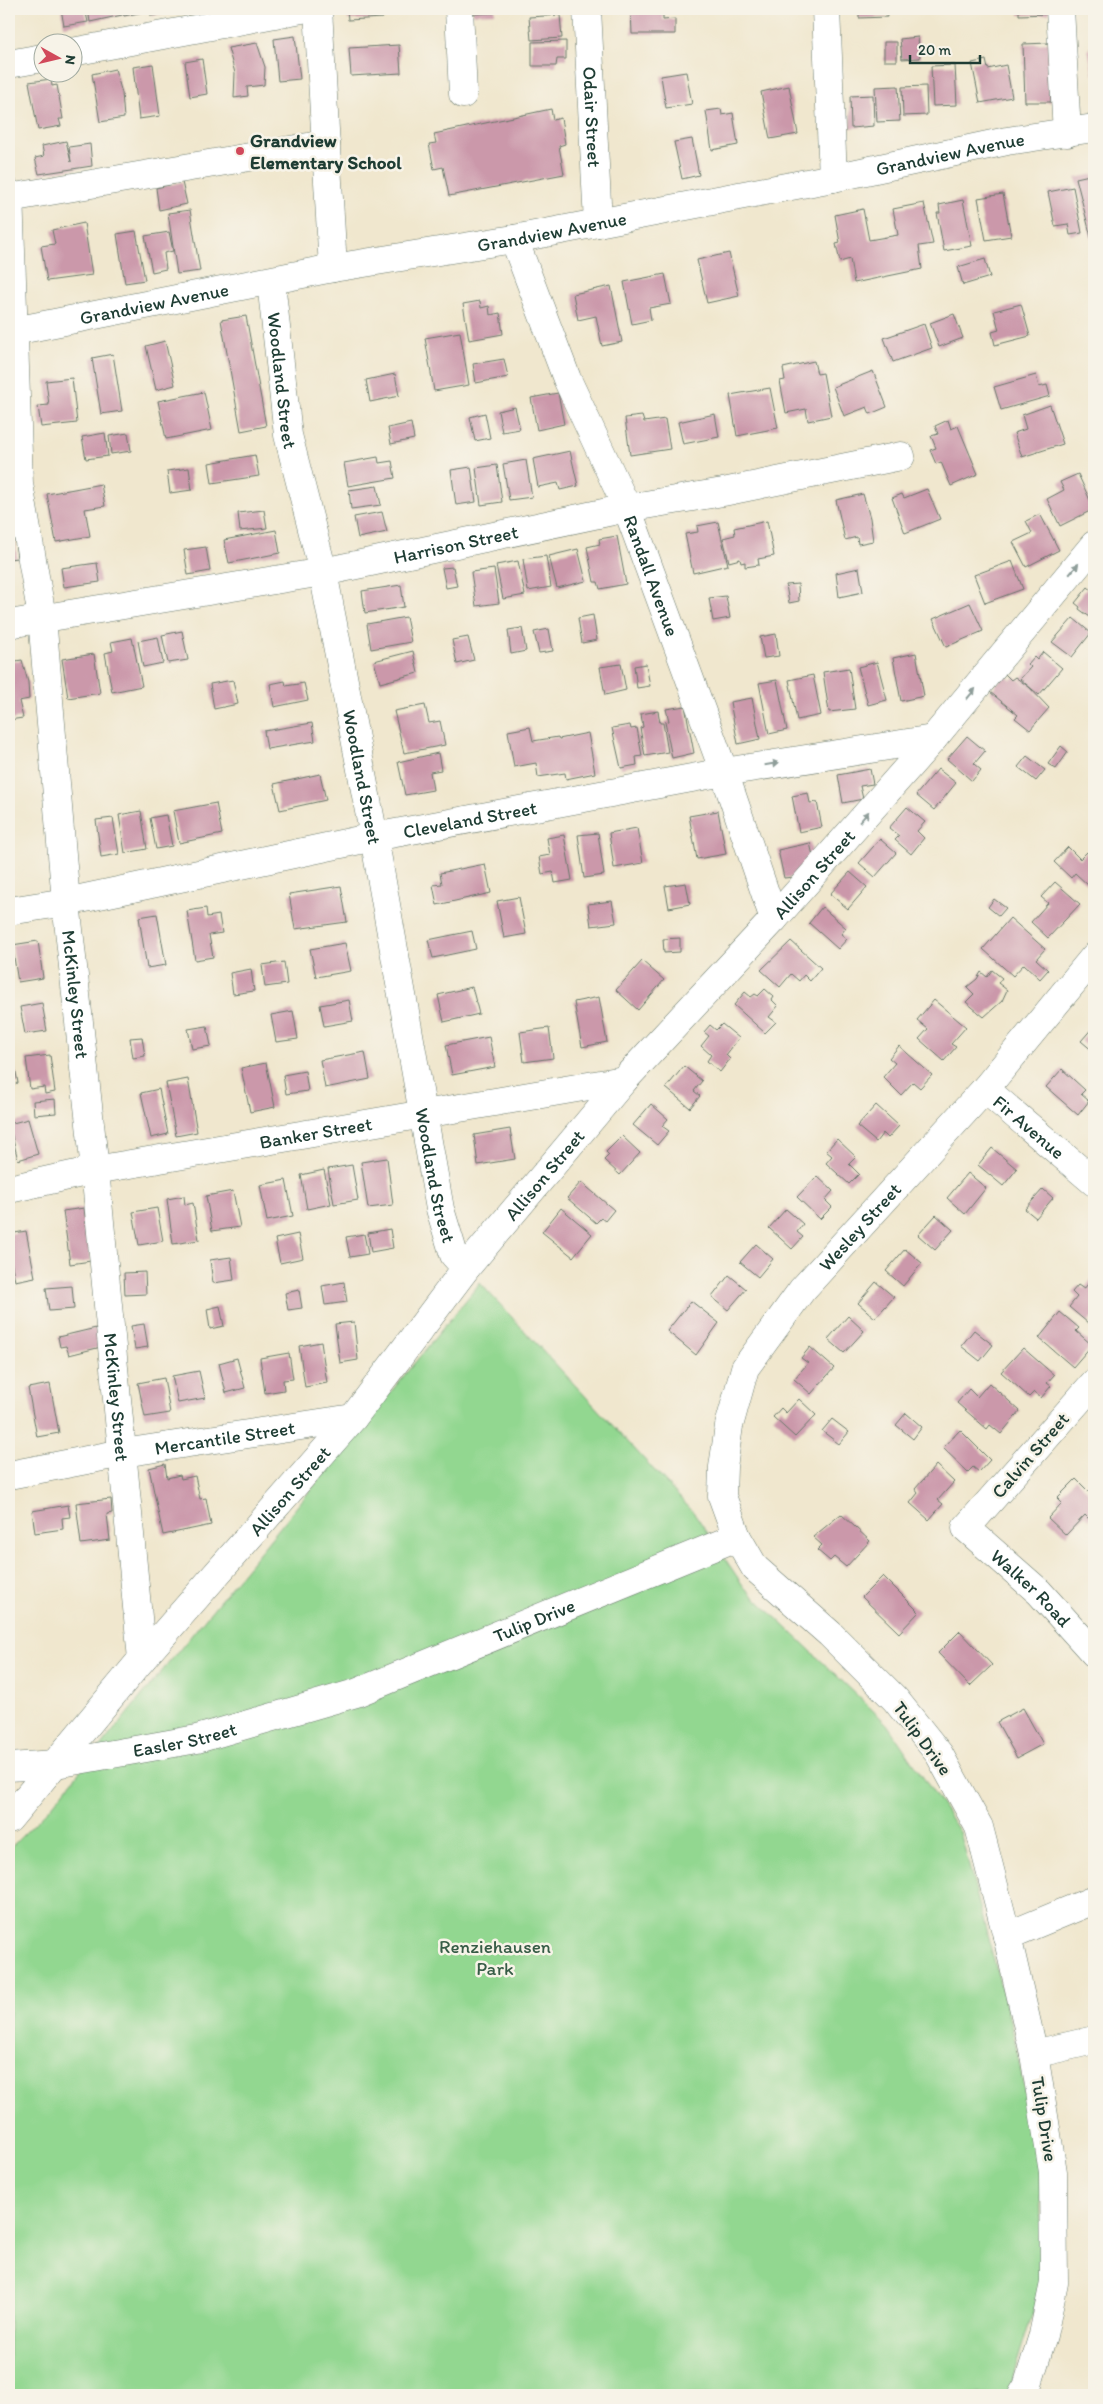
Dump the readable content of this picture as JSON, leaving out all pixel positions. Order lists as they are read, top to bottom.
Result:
{
  "streets": {
    "street": [
      "Odair Street",
      "Grandview Avenue",
      "Woodland Street",
      "Harrison Street",
      "Randall Avenue",
      "Cleveland Street",
      "Allison Street",
      "McKinley Street",
      "Fir Avenue",
      "Banker Street",
      "Wesley Street",
      "Mercantile Street",
      "Calvin Street",
      "Walker Road",
      "Tulip Drive",
      "Easler Street"
    ]
  },
  "crossings": [
    ["Odair Street", "Grandview Avenue"],
    ["Grandview Avenue", "Woodland Street"],
    ["Grandview Avenue", "Randall Avenue"],
    ["Grandview Avenue", "McKinley Street"],
    ["Woodland Street", "Harrison Street"],
    ["Woodland Street", "Cleveland Street"],
    ["Woodland Street", "Allison Street"],
    ["Woodland Street", "Banker Street"],
    ["Harrison Street", "Randall Avenue"],
    ["Harrison Street", "McKinley Street"],
    ["Randall Avenue", "Cleveland Street"],
    ["Randall Avenue", "Allison Street"],
    ["Cleveland Street", "Allison Street"],
    ["Cleveland Street", "McKinley Street"],
    ["Allison Street", "McKinley Street"],
    ["Allison Street", "Banker Street"],
    ["Allison Street", "Mercantile Street"],
    ["Allison Street", "Easler Street"],
    ["McKinley Street", "Banker Street"],
    ["McKinley Street", "Mercantile Street"],
    ["Fir Avenue", "Wesley Street"],
    ["Wesley Street", "Tulip Drive"],
    ["Calvin Street", "Walker Road"],
    ["Tulip Drive", "Easler Street"]
  ],
  "parks": ["Renziehausen Park"],
  "places": ["Grandview Elementary School"],
  "scale_bar": "20 m",
  "north": "right"
}
